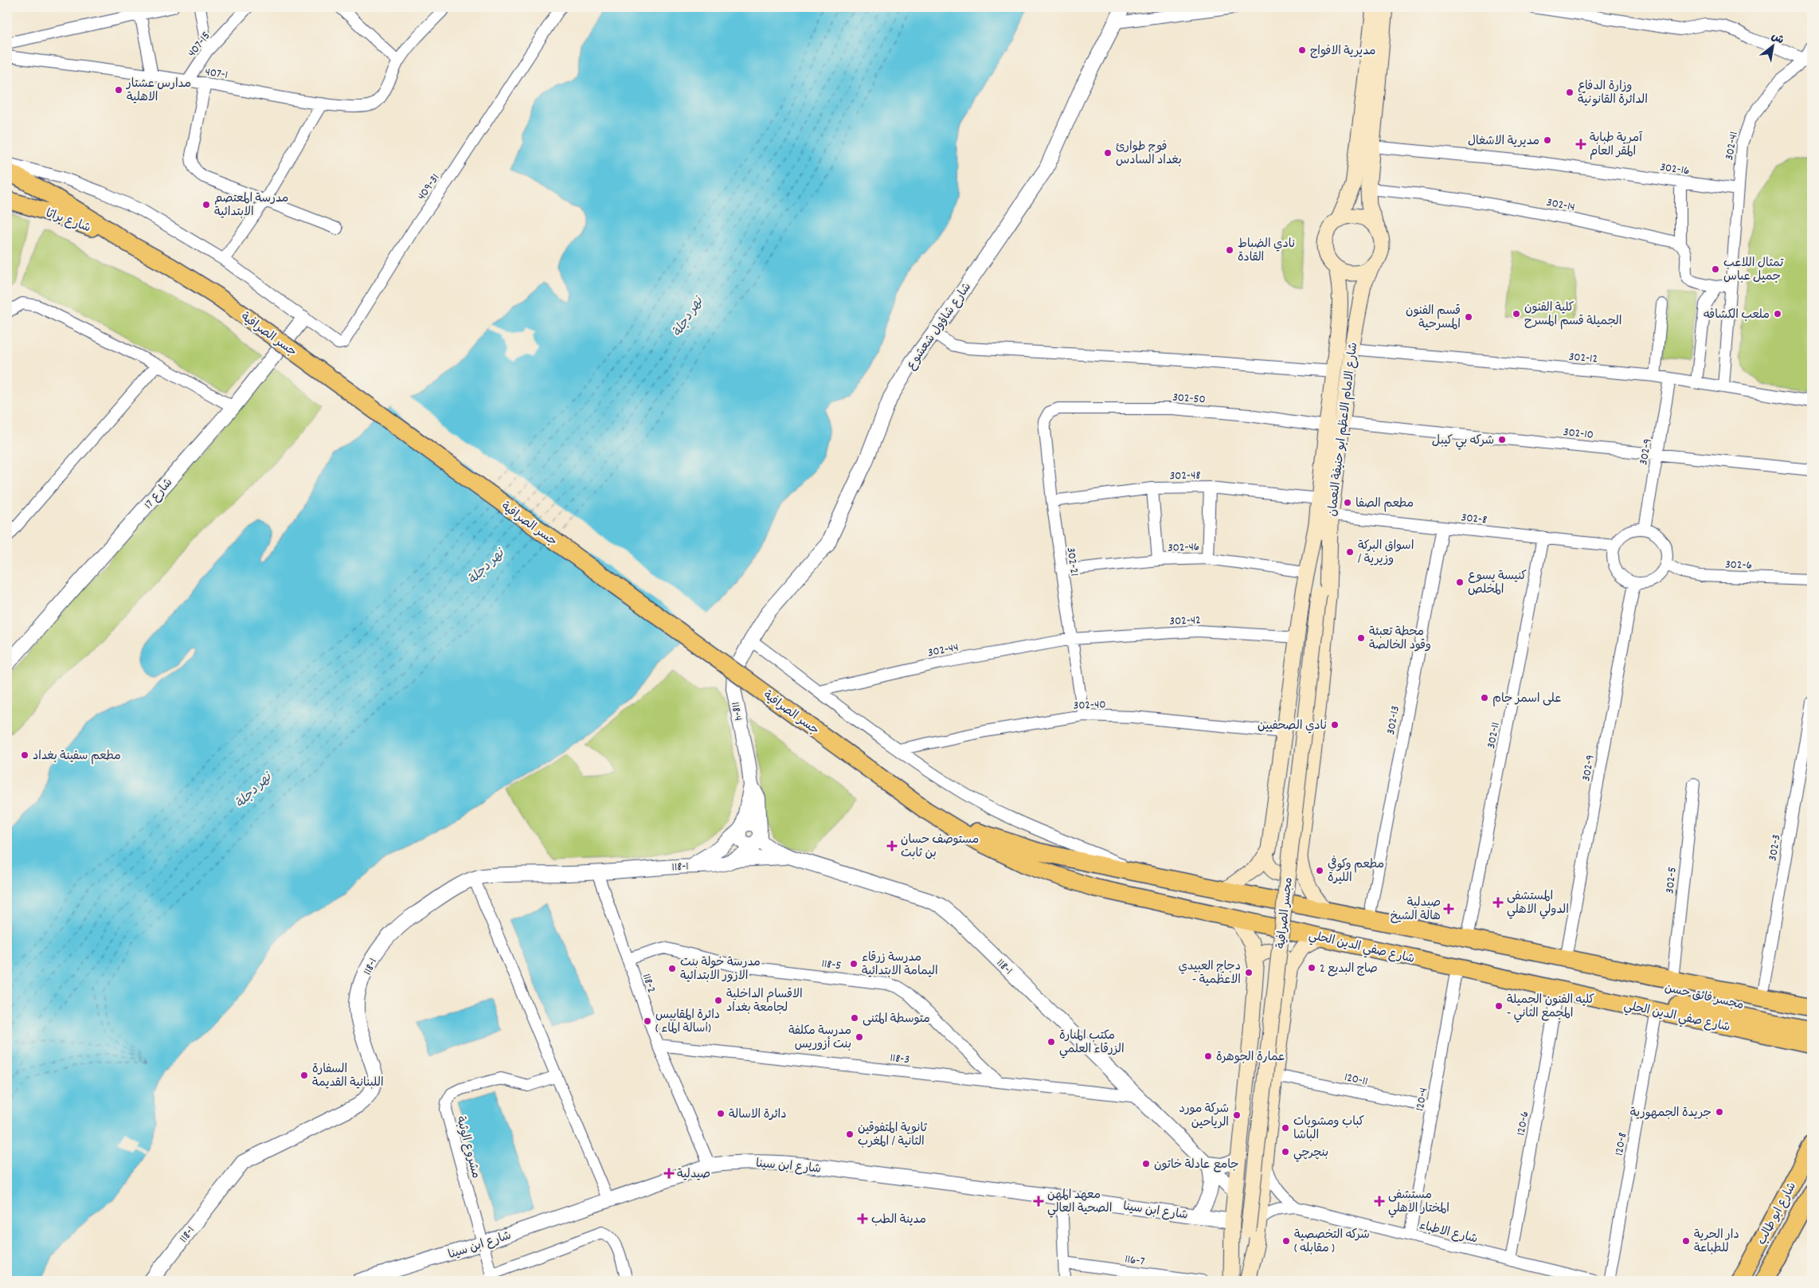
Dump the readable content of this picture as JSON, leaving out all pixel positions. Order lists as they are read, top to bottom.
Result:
{
  "streets": {
    "main road": [
      "شارع براثا",
      "جسر الصرافية",
      "شارع الامام الاعظم ابو حنيفة النعمان",
      "مجسر الصرافية",
      "شارع صفي الدين الحلي",
      "مجسر فائق حسن",
      "شارع ابو طالب"
    ],
    "street": [
      "407-15",
      "407-1",
      "302-41",
      "302-16",
      "409-31",
      "302-14",
      "شارع شاؤول شعشوع",
      "302-12",
      "302-50",
      "302-10",
      "302-9",
      "302-48",
      "شارع 17",
      "302-8",
      "302-46",
      "302-21",
      "302-6",
      "302-42",
      "302-44",
      "302-40",
      "118-4",
      "302-13",
      "302-11",
      "302-3",
      "118-1",
      "302-5",
      "118-5",
      "118-2",
      "118-3",
      "120-11",
      "120-4",
      "120-6",
      "120-8",
      "مشروع الوثبة",
      "شارع ابن سينا",
      "شارع الاطباء",
      "116-7"
    ]
  },
  "crossings": [
    ["407-15", "407-1"],
    ["302-41", "302-16"],
    ["302-41", "302-12"],
    ["409-31", "شارع 17"],
    ["شارع براثا", "جسر الصرافية"],
    ["شارع شاؤول شعشوع", "118-4"],
    ["جسر الصرافية", "شارع صفي الدين الحلي"],
    ["302-12", "شارع الامام الاعظم ابو حنيفة النعمان"],
    ["302-12", "302-9"],
    ["302-50", "شارع الامام الاعظم ابو حنيفة النعمان"],
    ["302-50", "302-10"],
    ["302-50", "302-21"],
    ["شارع الامام الاعظم ابو حنيفة النعمان", "302-10"],
    ["شارع الامام الاعظم ابو حنيفة النعمان", "302-48"],
    ["شارع الامام الاعظم ابو حنيفة النعمان", "302-8"],
    ["شارع الامام الاعظم ابو حنيفة النعمان", "مجسر الصرافية"],
    ["302-10", "302-9"],
    ["302-9", "302-8"],
    ["302-9", "302-6"],
    ["302-9", "مجسر فائق حسن"],
    ["302-48", "302-21"],
    ["302-8", "302-6"],
    ["302-8", "302-13"],
    ["302-8", "302-11"],
    ["302-46", "302-21"],
    ["302-21", "302-42"],
    ["302-21", "302-44"],
    ["302-21", "302-40"],
    ["302-42", "302-44"],
    ["118-4", "118-1"],
    ["118-1", "118-2"],
    ["118-1", "118-3"],
    ["302-5", "مجسر فائق حسن"],
    ["مجسر الصرافية", "شارع ابن سينا"],
    ["شارع صفي الدين الحلي", "مجسر فائق حسن"],
    ["شارع صفي الدين الحلي", "120-4"],
    ["شارع صفي الدين الحلي", "120-6"],
    ["شارع صفي الدين الحلي", "120-8"],
    ["118-5", "118-2"],
    ["118-5", "118-3"],
    ["118-2", "118-3"],
    ["118-2", "شارع ابن سينا"],
    ["مجسر فائق حسن", "120-8"],
    ["120-11", "120-4"],
    ["120-4", "شارع الاطباء"],
    ["120-6", "شارع الاطباء"],
    ["مشروع الوثبة", "شارع ابن سينا"]
  ],
  "water": ["نهر دجلة"],
  "places": {
    "other": [
      "مديرية الافواج",
      "مدارس عشتار الاهلية",
      "وزارة الدفاع الدائرة القانونية",
      "مديرية الاشغال",
      "فوج طوارئ بغداد السادس",
      "مدرسة المعتصم الابتدائية",
      "نادي الضباط القادة",
      "تمثال اللاعب جميل عباس",
      "كلية الفنون الجميلة قسم المسرح",
      "ملعب الكشافه",
      "قسم الفنون المسرحية",
      "شركه بي كيبل",
      "مطعم الصفا",
      "اسواق البركة / وزيرية",
      "كنيسة يسوع المخلص",
      "محطة تعبئة وقود الخالصة",
      "علی اسمر جام",
      "نادي الصحفيين",
      "مطعم سفينة بغداد",
      "مطعم وكوفي الليرة",
      "مدرسة زرقاء اليمامة الابتدائية",
      "صاج البديع 2",
      "مدرسة خولة بنت الازور الابتدائية",
      "دجاج العبيدي - الاعظمية",
      "الاقسام الداخلية لجامعة بغداد",
      "كليه الفنون الجميلة - المجمع الثاني",
      "متوسطة المثنى",
      "دائرة المقاييس ( اسالة الماء)",
      "مدرسة مكلفة بنت أزوريس",
      "مكتب المنارة الزرقاء العلمي",
      "عمارة الجوهرة",
      "السفارة اللبنانية القديمة",
      "جريدة الجمهورية",
      "دائرة الاسالة",
      "شركة مورد الرياحين",
      "كباب ومشويات الباشا",
      "ثانوية المتفوقين الثانية / المغرب",
      "بنچرچي",
      "جامع عادلة خاتون",
      "شركه التخصصية ( مقابله )",
      "دار الحرية للطباعة"
    ],
    "health": [
      "آمرية طبابة المقر العام",
      "مستوصف حسان بن ثابت",
      "المستشفى الدولي الاهلي",
      "صيدلية هالة الشيخ",
      "صيدلية",
      "معهد المهن الصحية العالي",
      "مستشفى المختار الاهلي",
      "مدينة الطب"
    ]
  },
  "north": "top right"
}
